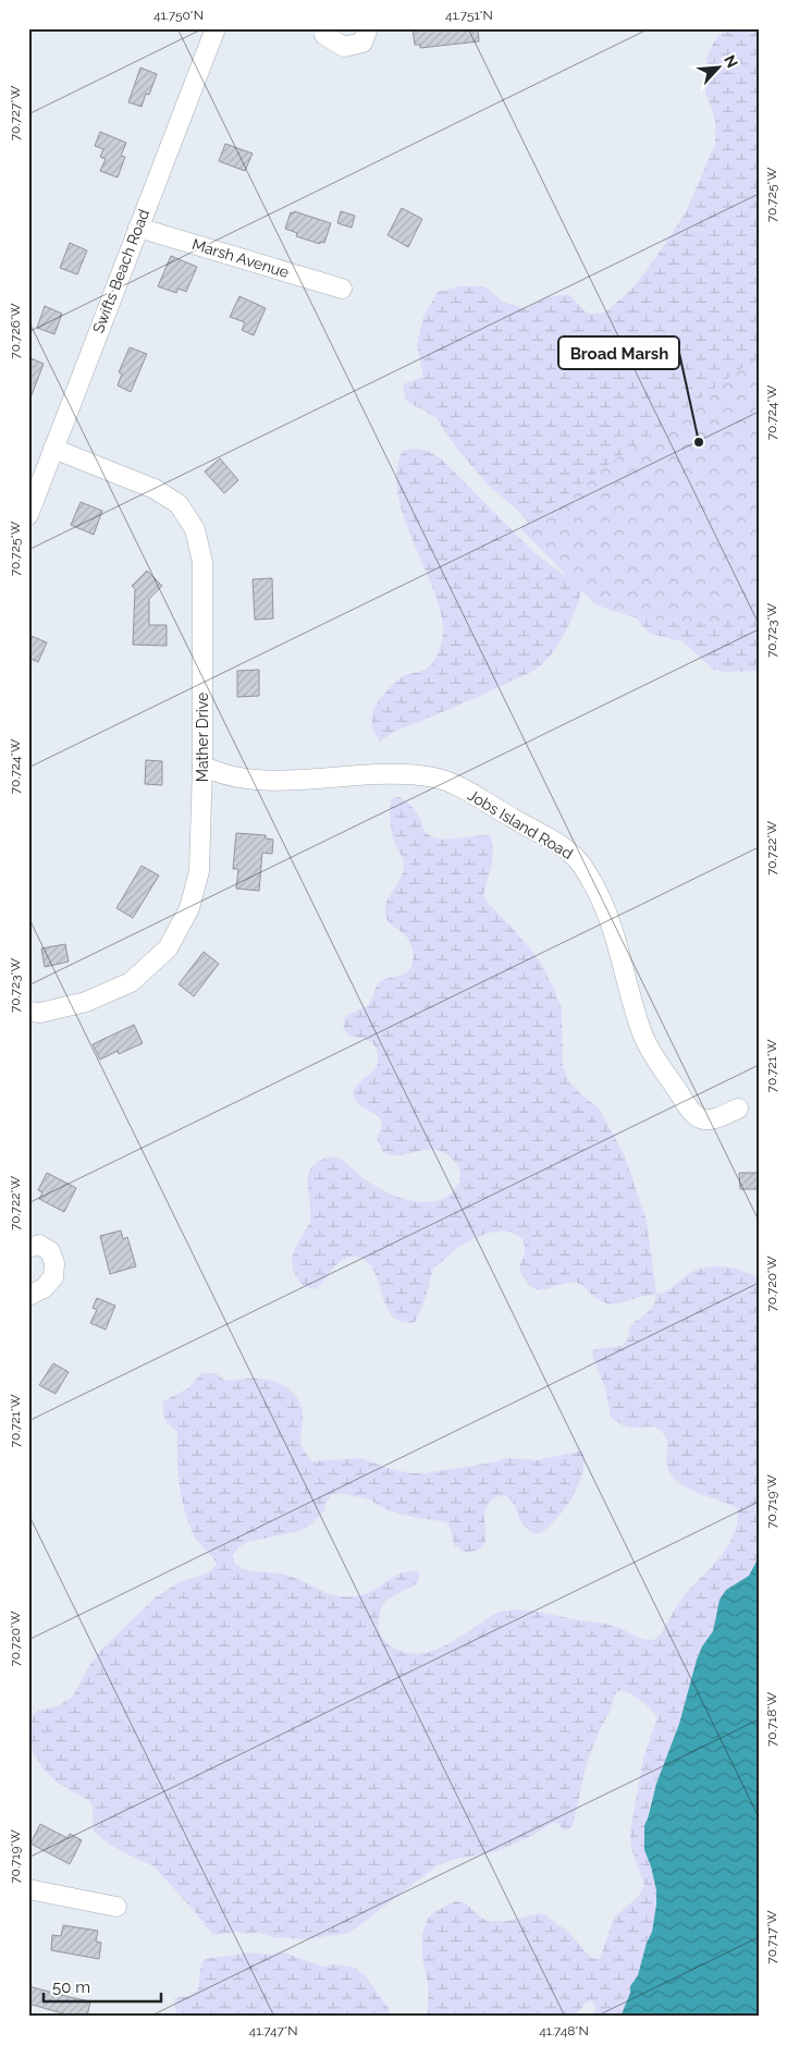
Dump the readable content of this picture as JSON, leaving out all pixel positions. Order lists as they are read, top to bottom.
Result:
{
  "streets": {
    "street": [
      "Marsh Avenue",
      "Swifts Beach Road",
      "Mather Drive",
      "Jobs Island Road"
    ]
  },
  "crossings": [
    ["Marsh Avenue", "Swifts Beach Road"],
    ["Swifts Beach Road", "Mather Drive"],
    ["Mather Drive", "Jobs Island Road"]
  ],
  "places": ["Broad Marsh"],
  "scale_bar": "50 m",
  "north": "top right",
  "coordinates": [
    "41.750°N",
    "41.751°N",
    "70.727°W",
    "70.725°W",
    "70.726°W",
    "70.724°W",
    "70.723°W",
    "70.722°W",
    "70.721°W",
    "70.720°W",
    "70.719°W",
    "70.718°W",
    "70.717°W",
    "41.747°N",
    "41.748°N"
  ]
}
